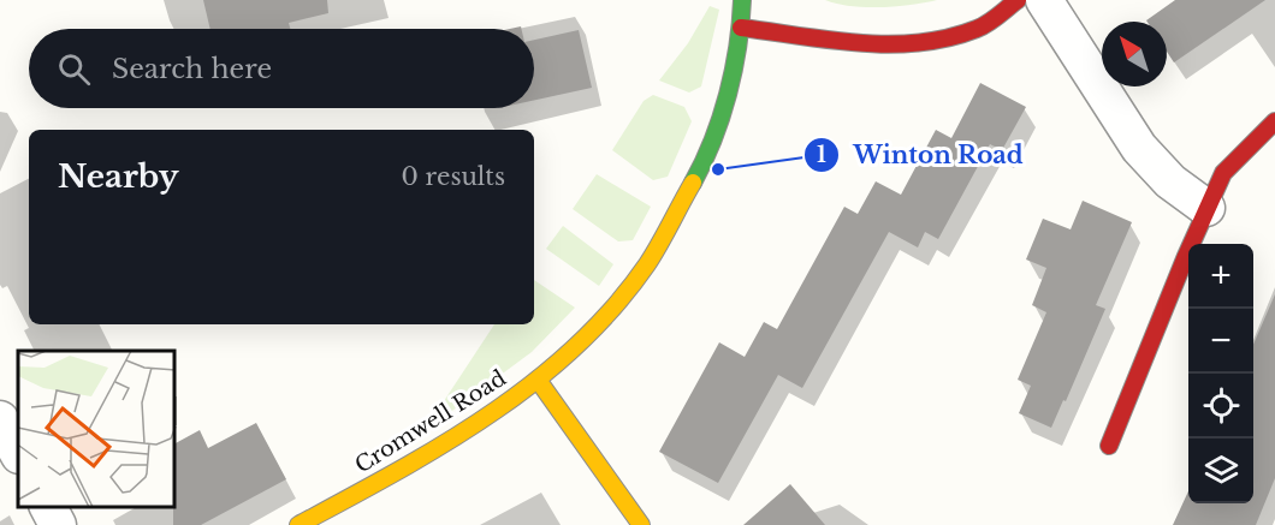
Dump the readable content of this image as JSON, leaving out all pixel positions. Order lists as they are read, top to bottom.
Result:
{
  "streets": {
    "street": ["Cromwell Road"]
  },
  "places": ["Winton Road"],
  "north": "top left",
  "page": {
    "search": "Search here",
    "heading": ["Nearby", "0 results"],
    "map_buttons": ["+", "−"]
  }
}
